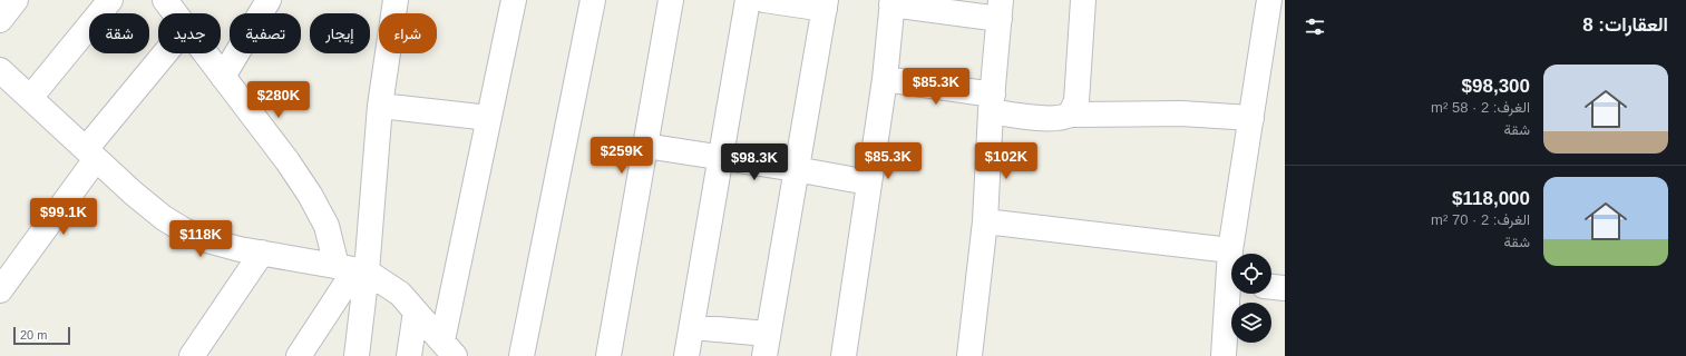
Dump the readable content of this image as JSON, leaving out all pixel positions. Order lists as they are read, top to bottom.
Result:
{
  "scale_bar": "20 m",
  "page": {
    "heading": "العقارات: 8",
    "chip": [
      "شراء",
      "إيجار",
      "تصفية",
      "جديد",
      "شقة"
    ],
    "list": [
      {
        "name": "$98,300",
        "note": "الغرف: 2 · 58 m² · شقة"
      },
      {
        "name": "$118,000",
        "note": "الغرف: 2 · 70 m² · شقة"
      }
    ],
    "price": [
      "$85.3K",
      "$280K",
      "$259K",
      "$85.3K",
      "$102K",
      "$98.3K",
      "$99.1K",
      "$118K"
    ],
    "scale": "20 m"
  }
}
